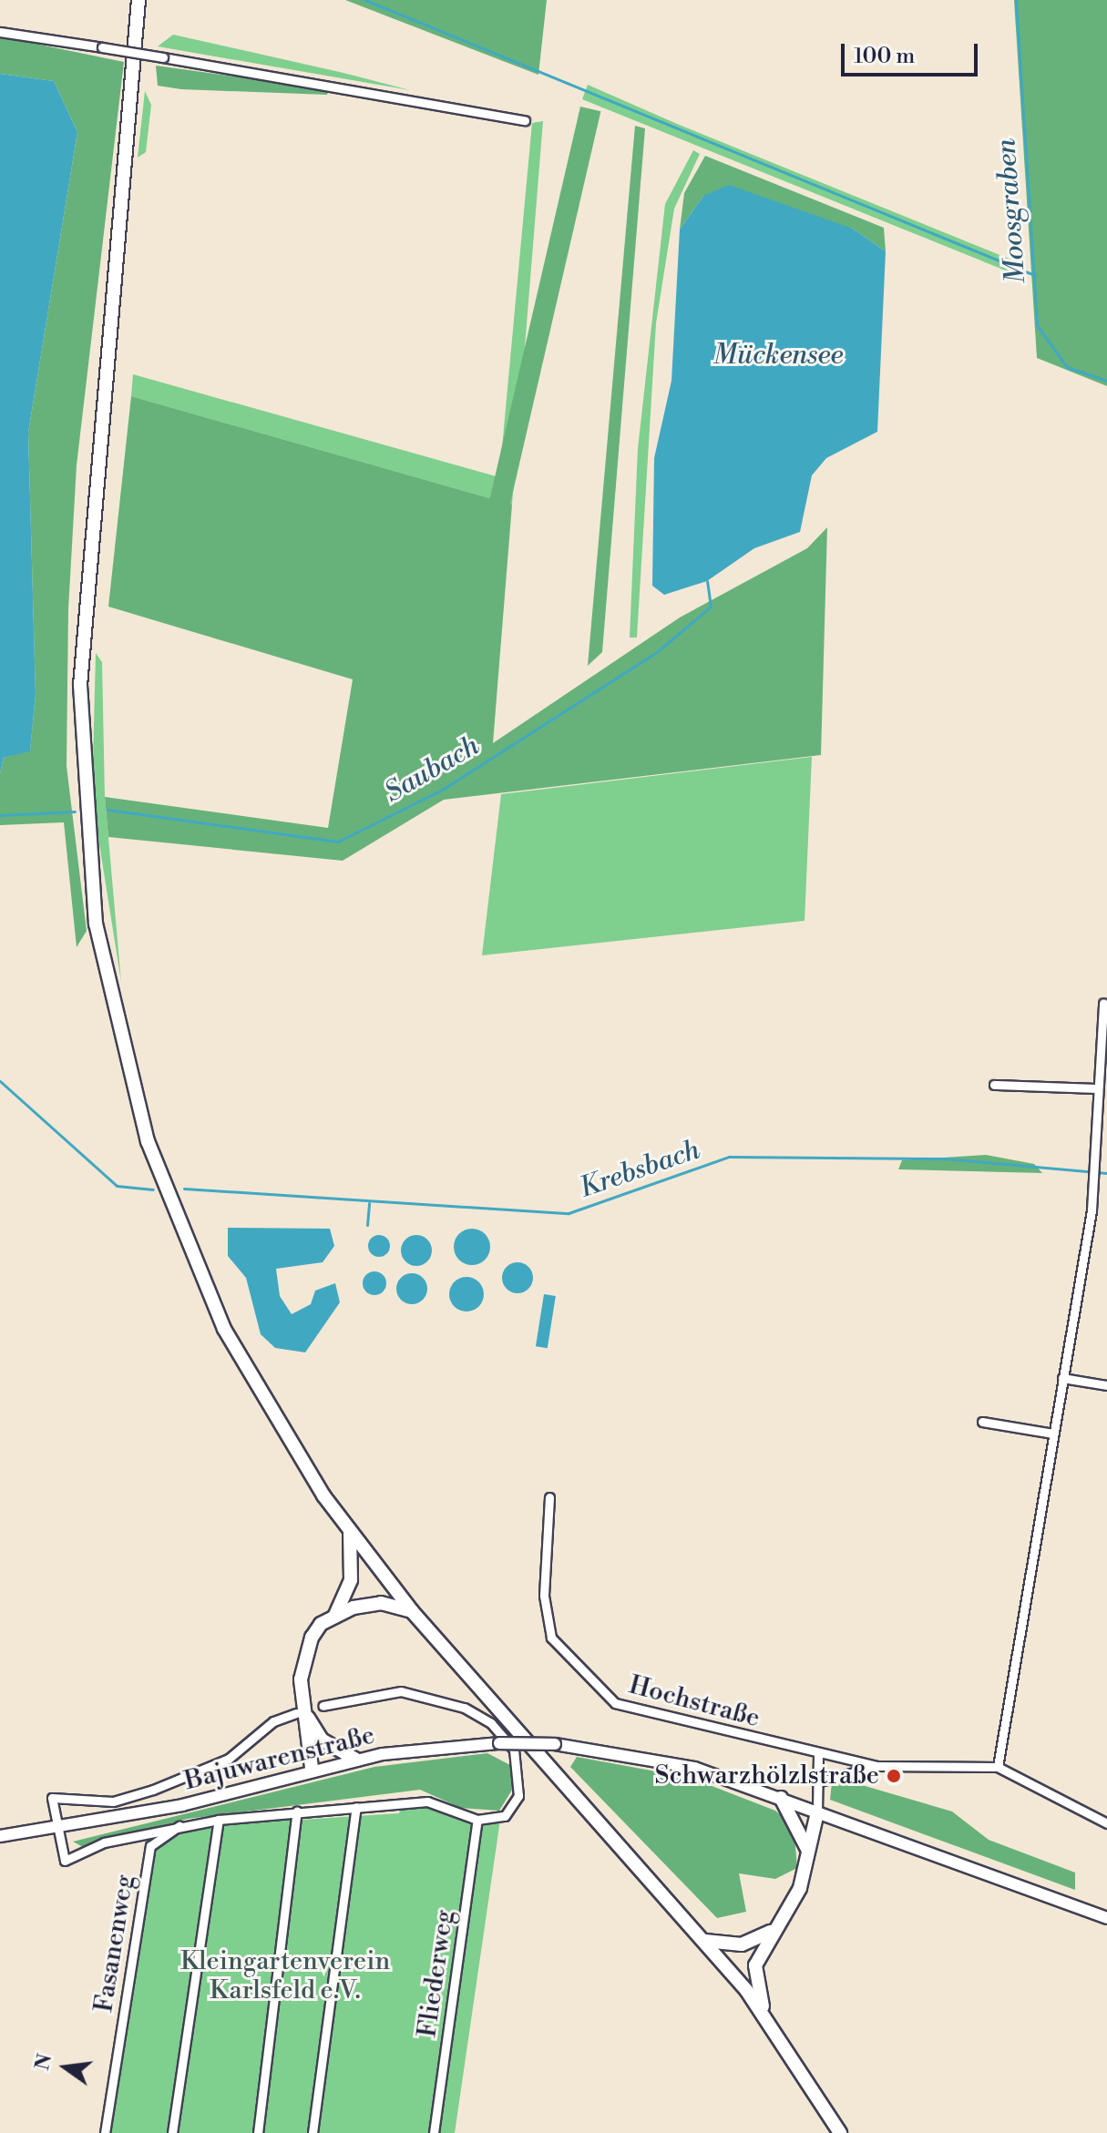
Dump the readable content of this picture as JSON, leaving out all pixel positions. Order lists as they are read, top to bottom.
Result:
{
  "streets": {
    "main road": ["Bajuwarenstraße"],
    "street": ["Hochstraße", "Fasanenweg", "Fliederweg"]
  },
  "crossings": [
    ["Bajuwarenstraße", "Fasanenweg"],
    ["Bajuwarenstraße", "Fliederweg"]
  ],
  "water": [
    "Moosgraben",
    "Mückensee",
    "Saubach",
    "Krebsbach"
  ],
  "parks": ["Kleingartenverein Karlsfeld e.V."],
  "places": ["Schwarzhölzlstraße"],
  "scale_bar": "100 m",
  "north": "left"
}
